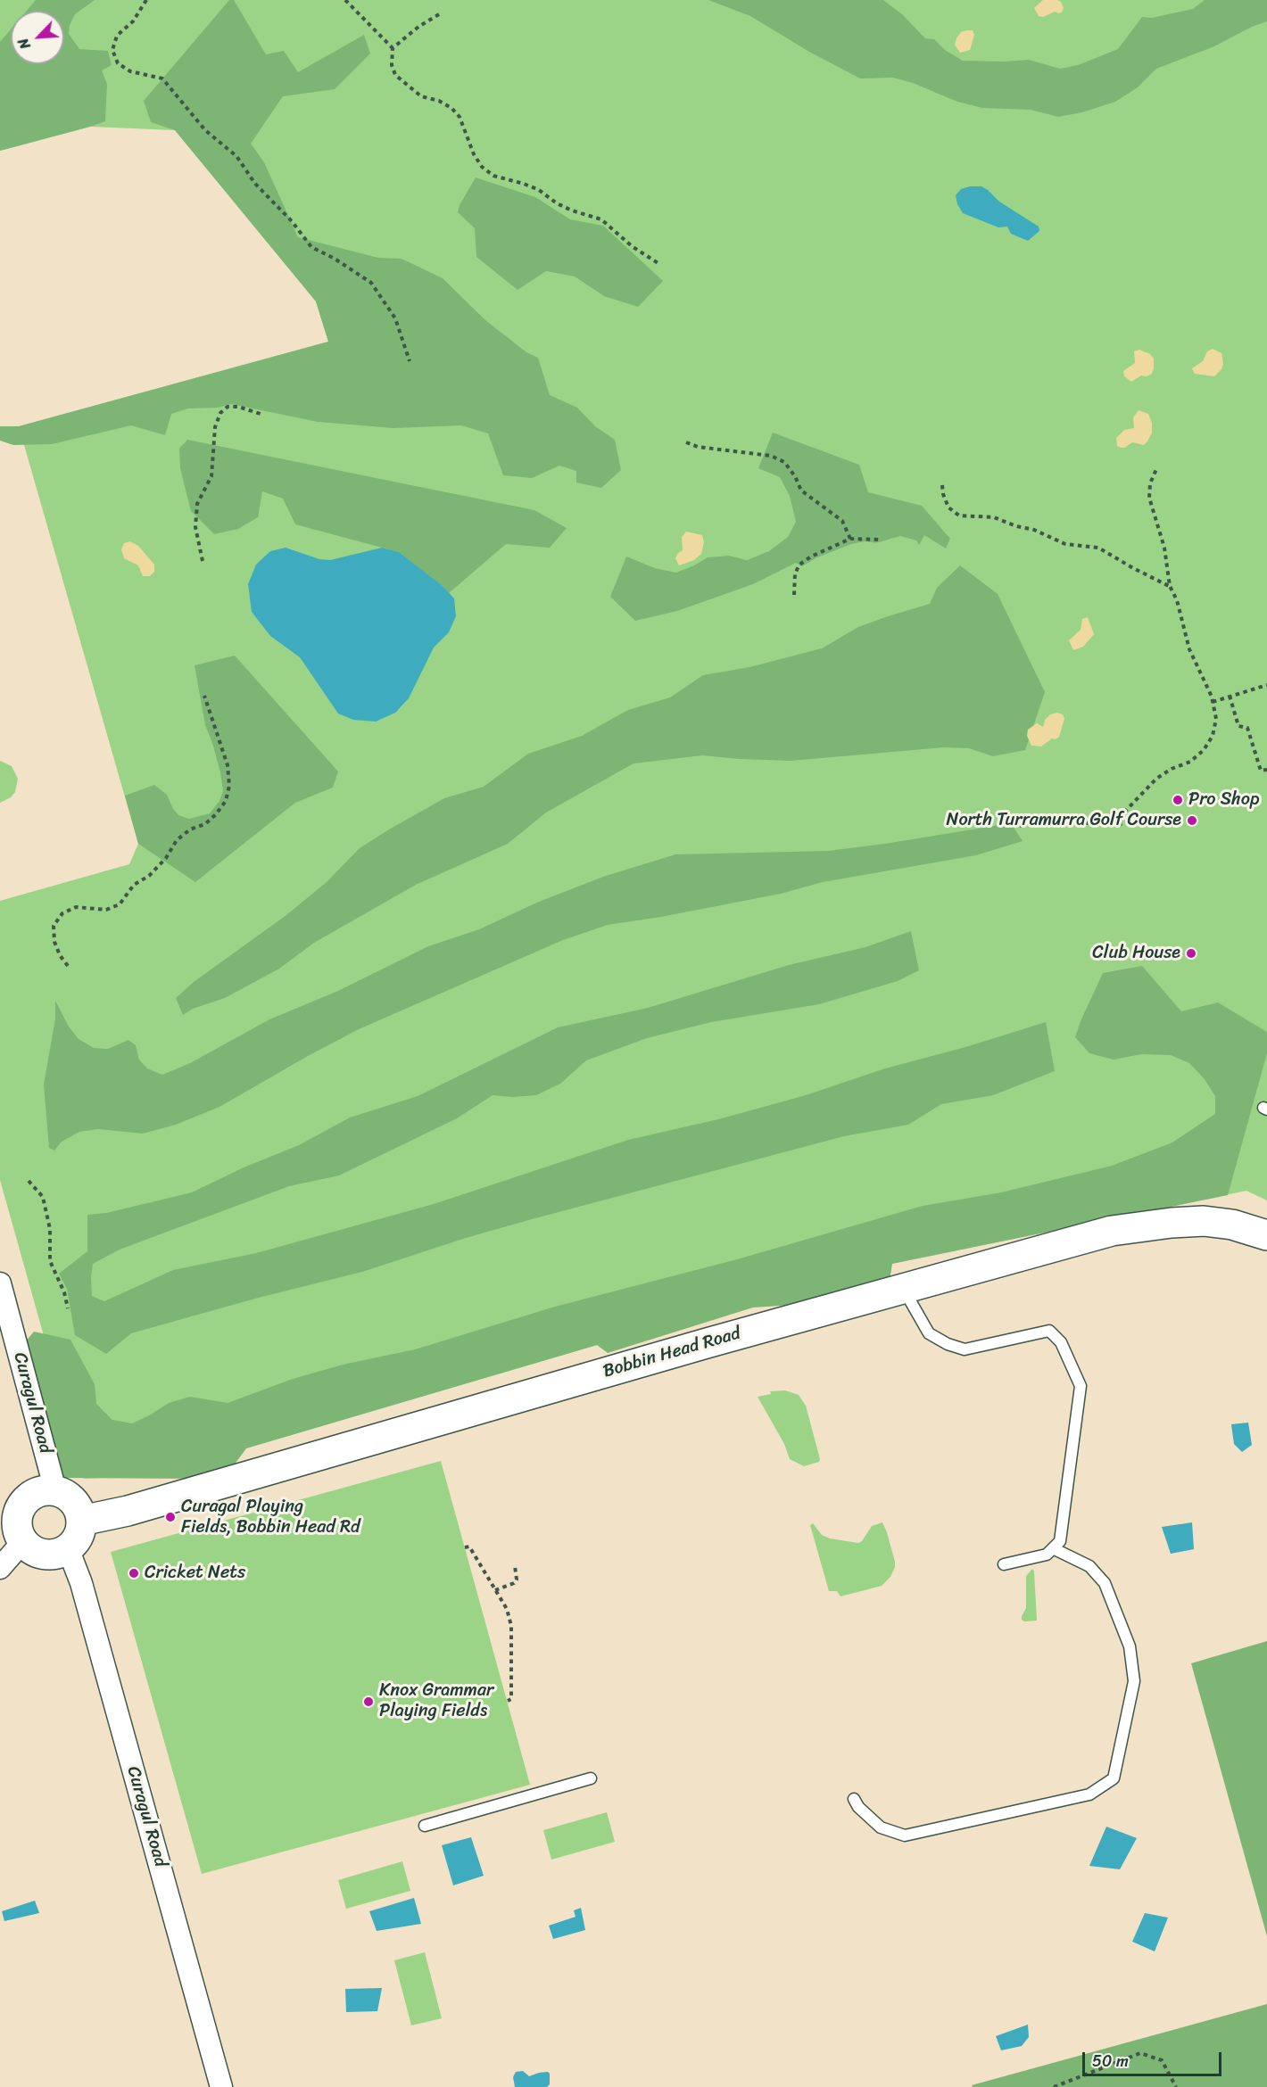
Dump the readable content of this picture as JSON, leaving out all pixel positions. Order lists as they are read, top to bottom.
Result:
{
  "streets": {
    "main road": ["Bobbin Head Road"],
    "street": ["Curagul Road"]
  },
  "crossings": [
    ["Bobbin Head Road", "Curagul Road"]
  ],
  "places": [
    "Pro Shop",
    "North Turramurra Golf Course",
    "Club House",
    "Curagal Playing Fields, Bobbin Head Rd",
    "Cricket Nets",
    "Knox Grammar Playing Fields"
  ],
  "scale_bar": "50 m",
  "north": "bottom left"
}
